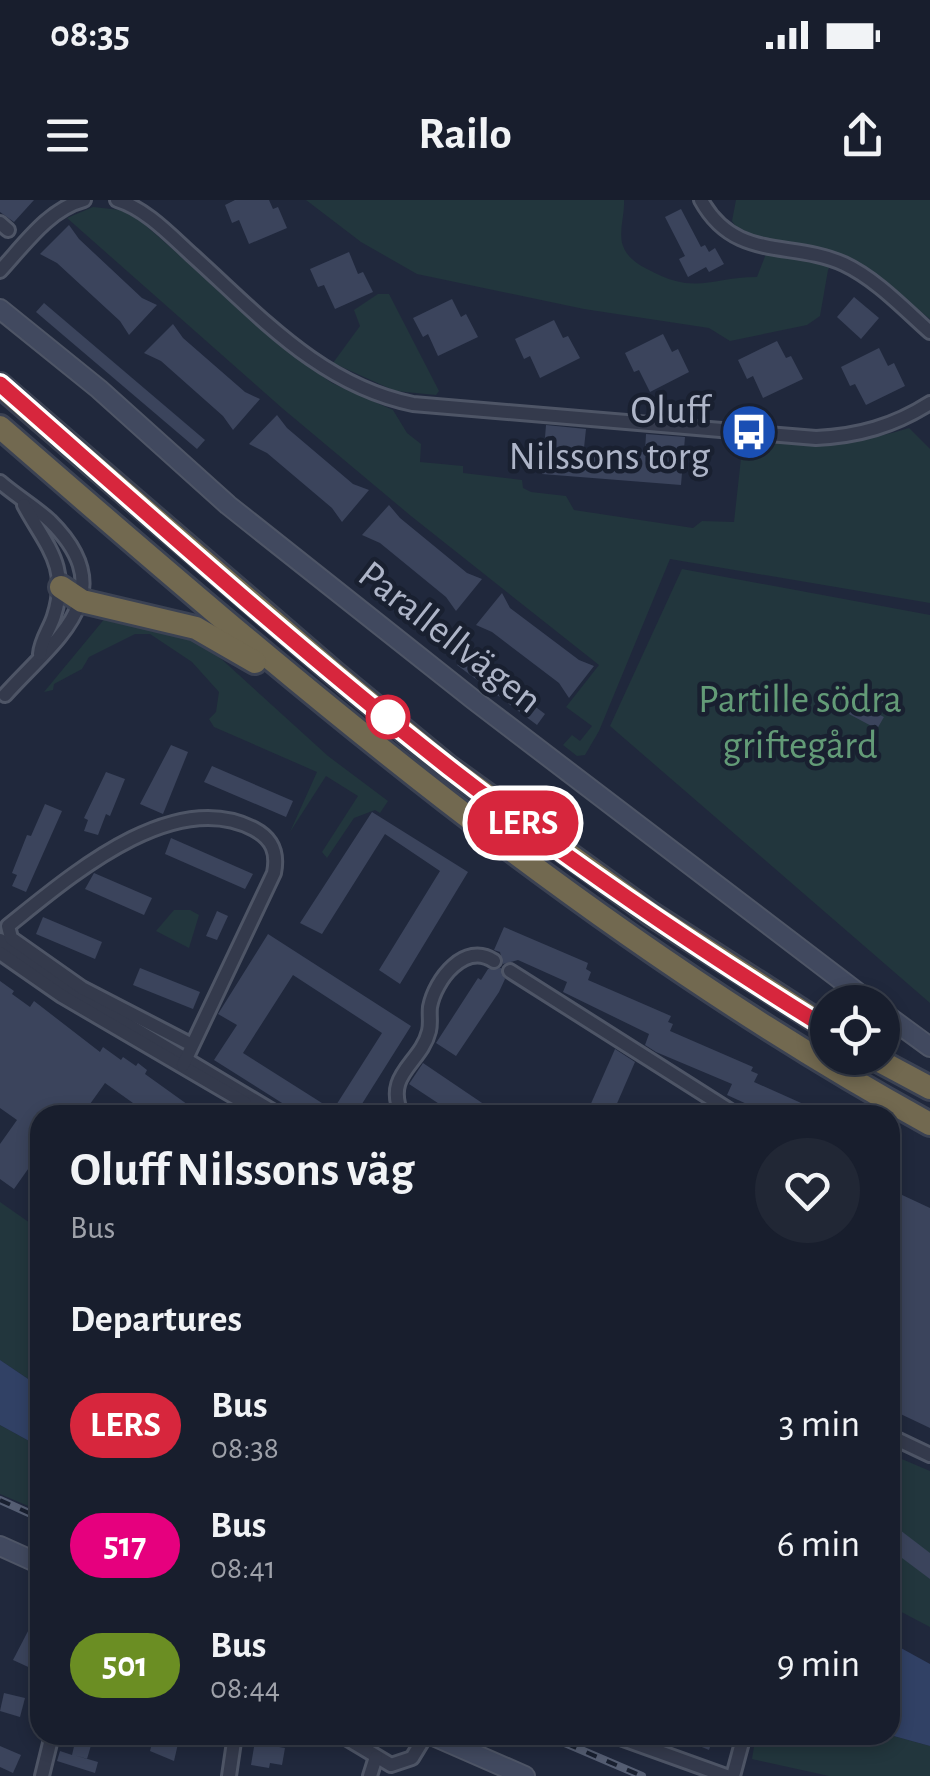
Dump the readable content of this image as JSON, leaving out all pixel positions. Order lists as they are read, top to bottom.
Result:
{
  "streets": {
    "street": ["Parallellvägen"]
  },
  "parks": ["Partille södra griftegård"],
  "places": {
    "bus stop": ["Oluff Nilssons torg"]
  },
  "lines": ["bus line LERS"],
  "page": {
    "status": "08:35",
    "header": "Railo",
    "on_map": "LERS",
    "heading": [
      ["Oluff Nilssons väg", "Bus"],
      "Departures"
    ],
    "list": [
      {
        "mark": "LERS",
        "name": "Bus",
        "note": "08:38",
        "value": "3 min"
      },
      {
        "mark": "517",
        "name": "Bus",
        "note": "08:41",
        "value": "6 min"
      },
      {
        "mark": "501",
        "name": "Bus",
        "note": "08:44",
        "value": "9 min"
      }
    ]
  }
}
